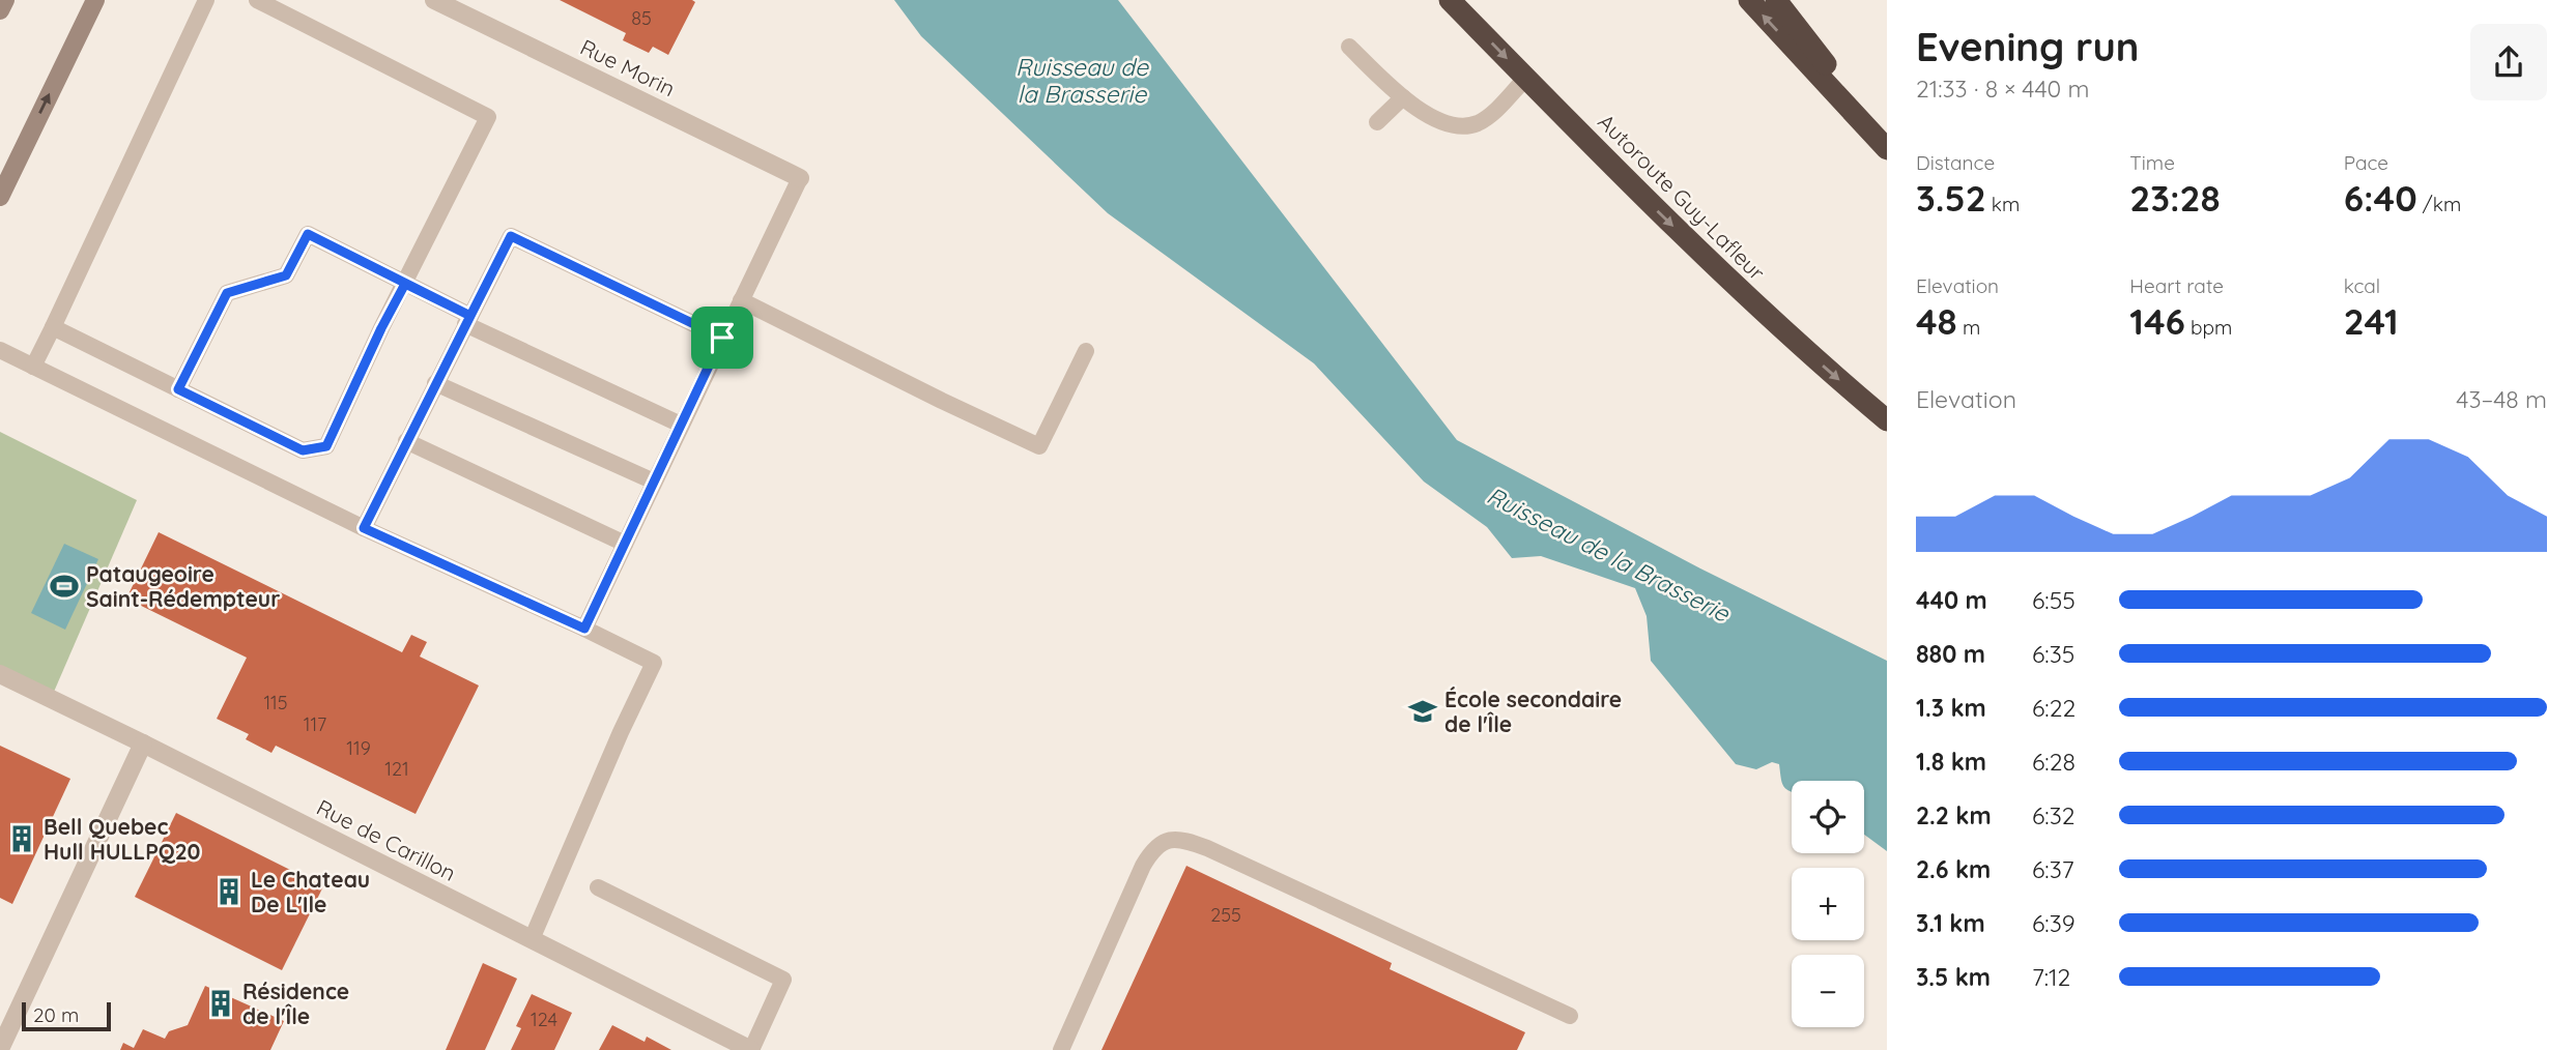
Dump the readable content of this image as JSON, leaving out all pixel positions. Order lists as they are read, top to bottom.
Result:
{
  "streets": {
    "highway": ["Autoroute Guy-Lafleur"],
    "street": ["Rue Morin", "Rue de Carillon"]
  },
  "one_way": ["Autoroute Guy-Lafleur"],
  "water": ["Ruisseau de la Brasserie"],
  "places": {
    "sports": ["Pataugeoire Saint-Rédempteur"],
    "school or university": ["École secondaire de l'Île"],
    "building": ["Bell Quebec Hull HULLPQ20", "Le Chateau De L'Ile", "Résidence de l'Île"]
  },
  "house_numbers": [
    "85",
    "115",
    "117",
    "119",
    "121",
    "255",
    "124"
  ],
  "scale_bar": "20 m",
  "page": {
    "heading": ["Evening run", "21:33 · 8 × 440 m"],
    "stats": [
      ["Distance", "3.52 km"],
      ["Time", "23:28"],
      ["Pace", "6:40 /km"],
      ["Elevation", "48 m"],
      ["Heart rate", "146 bpm"],
      ["kcal", "241"]
    ],
    "chart": ["Elevation", "43–48 m"],
    "list": [
      {
        "name": "440 m",
        "note": "6:55"
      },
      {
        "name": "880 m",
        "note": "6:35"
      },
      {
        "name": "1.3 km",
        "note": "6:22"
      },
      {
        "name": "1.8 km",
        "note": "6:28"
      },
      {
        "name": "2.2 km",
        "note": "6:32"
      },
      {
        "name": "2.6 km",
        "note": "6:37"
      },
      {
        "name": "3.1 km",
        "note": "6:39"
      },
      {
        "name": "3.5 km",
        "note": "7:12"
      }
    ],
    "map_buttons": ["+", "−"],
    "scale": "20 m"
  }
}
